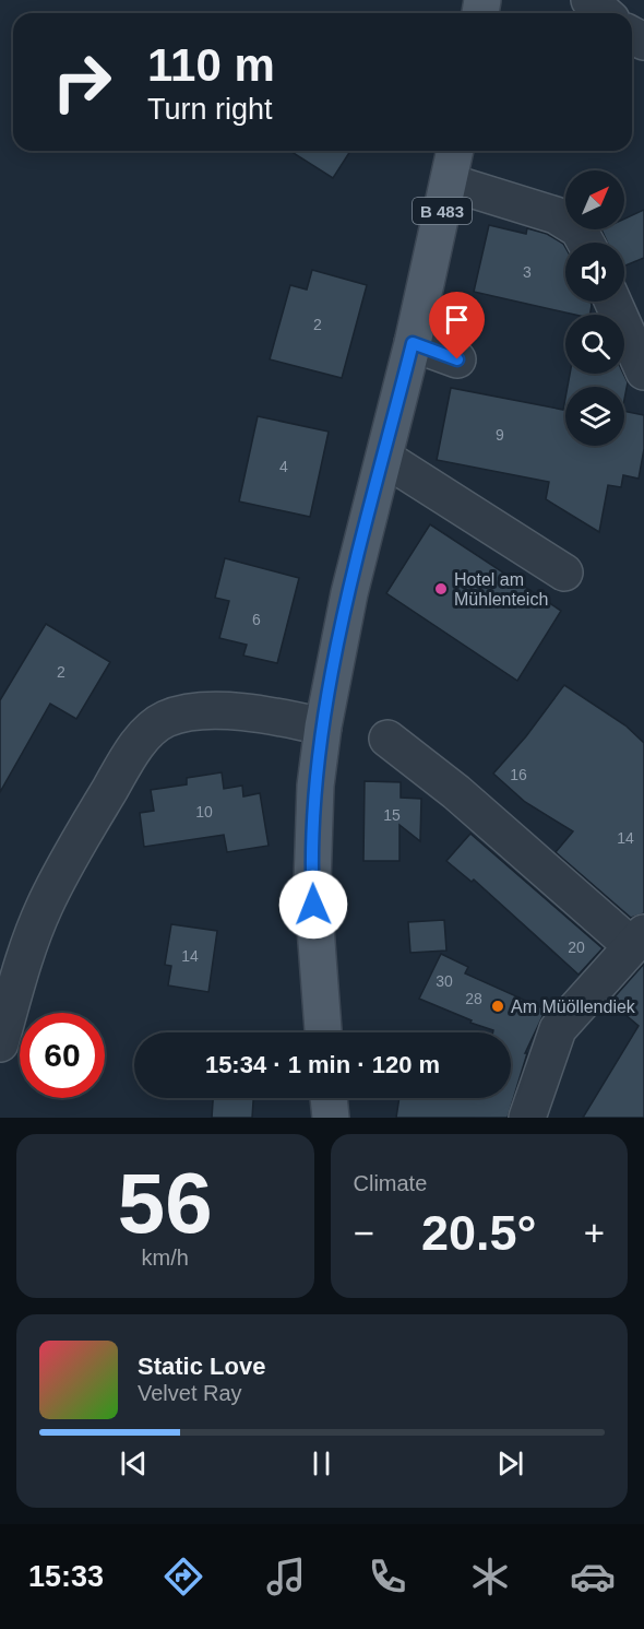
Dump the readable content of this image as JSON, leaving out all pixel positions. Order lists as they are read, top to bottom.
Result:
{
  "streets": {
    "main road": ["B 483"]
  },
  "places": ["Hotel am Mühlenteich", "Am Müöllendiek"],
  "house_numbers": [
    "3",
    "2",
    "9",
    "4",
    "6",
    "2",
    "16",
    "10",
    "15",
    "14",
    "20",
    "14",
    "30",
    "28"
  ],
  "north": "top right",
  "page": {
    "turn": ["110 m", "Turn right"],
    "limit": "60",
    "trip": "15:34 · 1 min · 120 m",
    "tile": [
      ["56", "km/h"],
      "Climate"
    ],
    "heat": ["−", "20.5°", "+"],
    "song": ["Static Love", "Velvet Ray"],
    "tabs": "15:33"
  }
}
